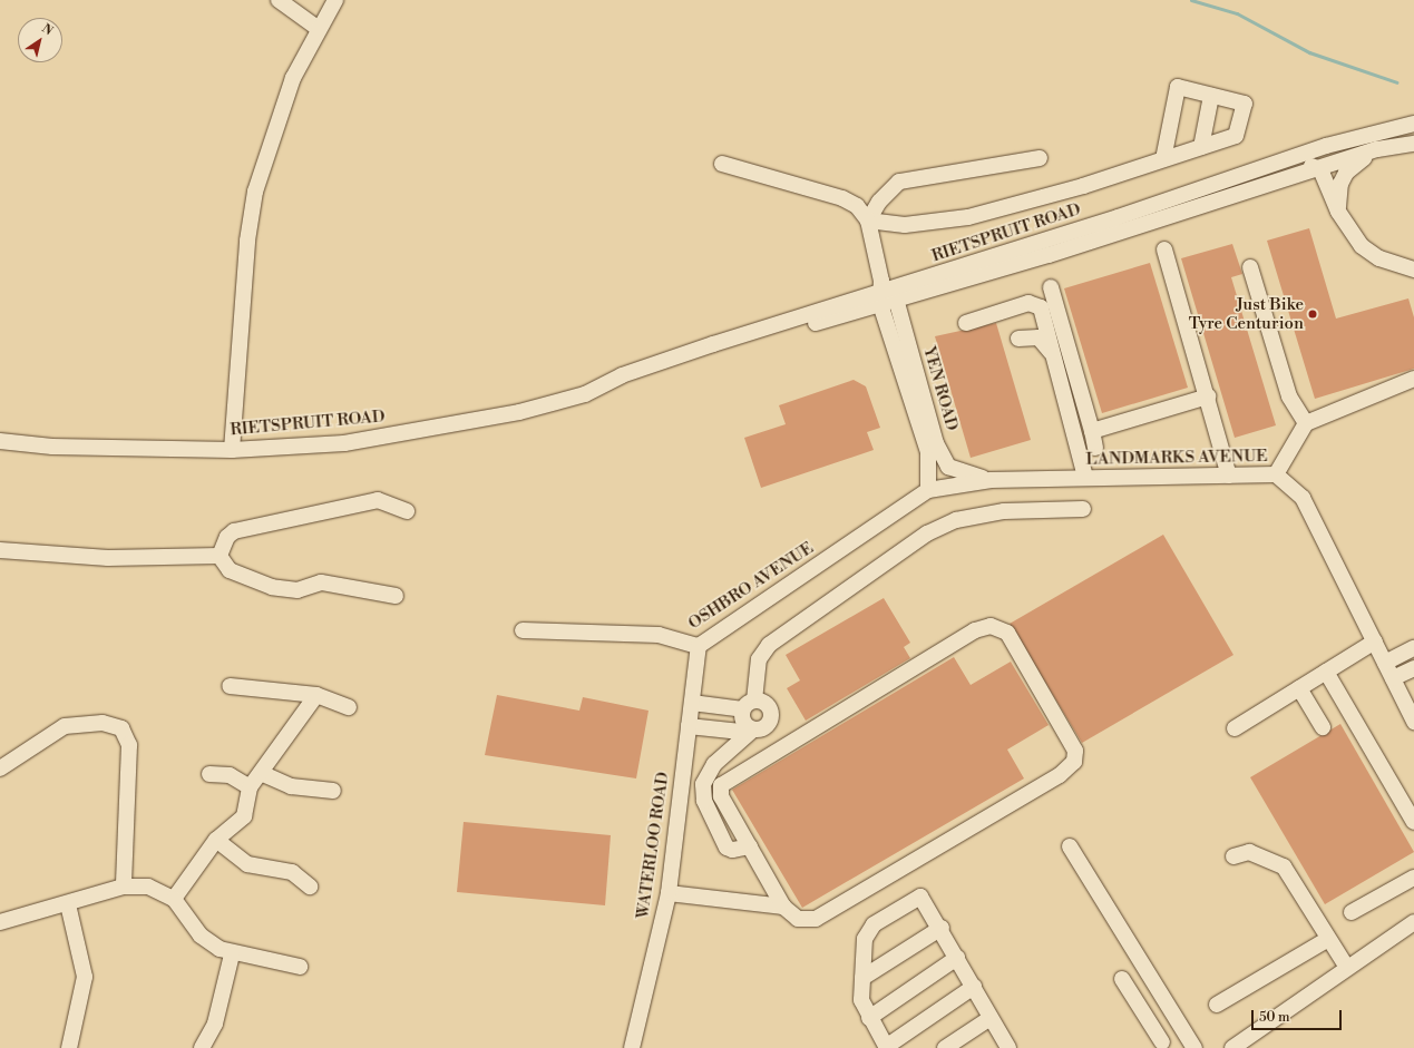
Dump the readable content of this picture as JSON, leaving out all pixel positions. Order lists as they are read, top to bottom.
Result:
{
  "streets": {
    "street": [
      "RIETSPRUIT ROAD",
      "YEN ROAD",
      "LANDMARKS AVENUE",
      "OSHBRO AVENUE",
      "WATERLOO ROAD"
    ]
  },
  "crossings": [
    ["RIETSPRUIT ROAD", "YEN ROAD"],
    ["YEN ROAD", "LANDMARKS AVENUE"],
    ["YEN ROAD", "OSHBRO AVENUE"],
    ["LANDMARKS AVENUE", "OSHBRO AVENUE"],
    ["OSHBRO AVENUE", "WATERLOO ROAD"]
  ],
  "places": ["Just Bike Tyre Centurion"],
  "scale_bar": "50 m",
  "north": "top right"
}
